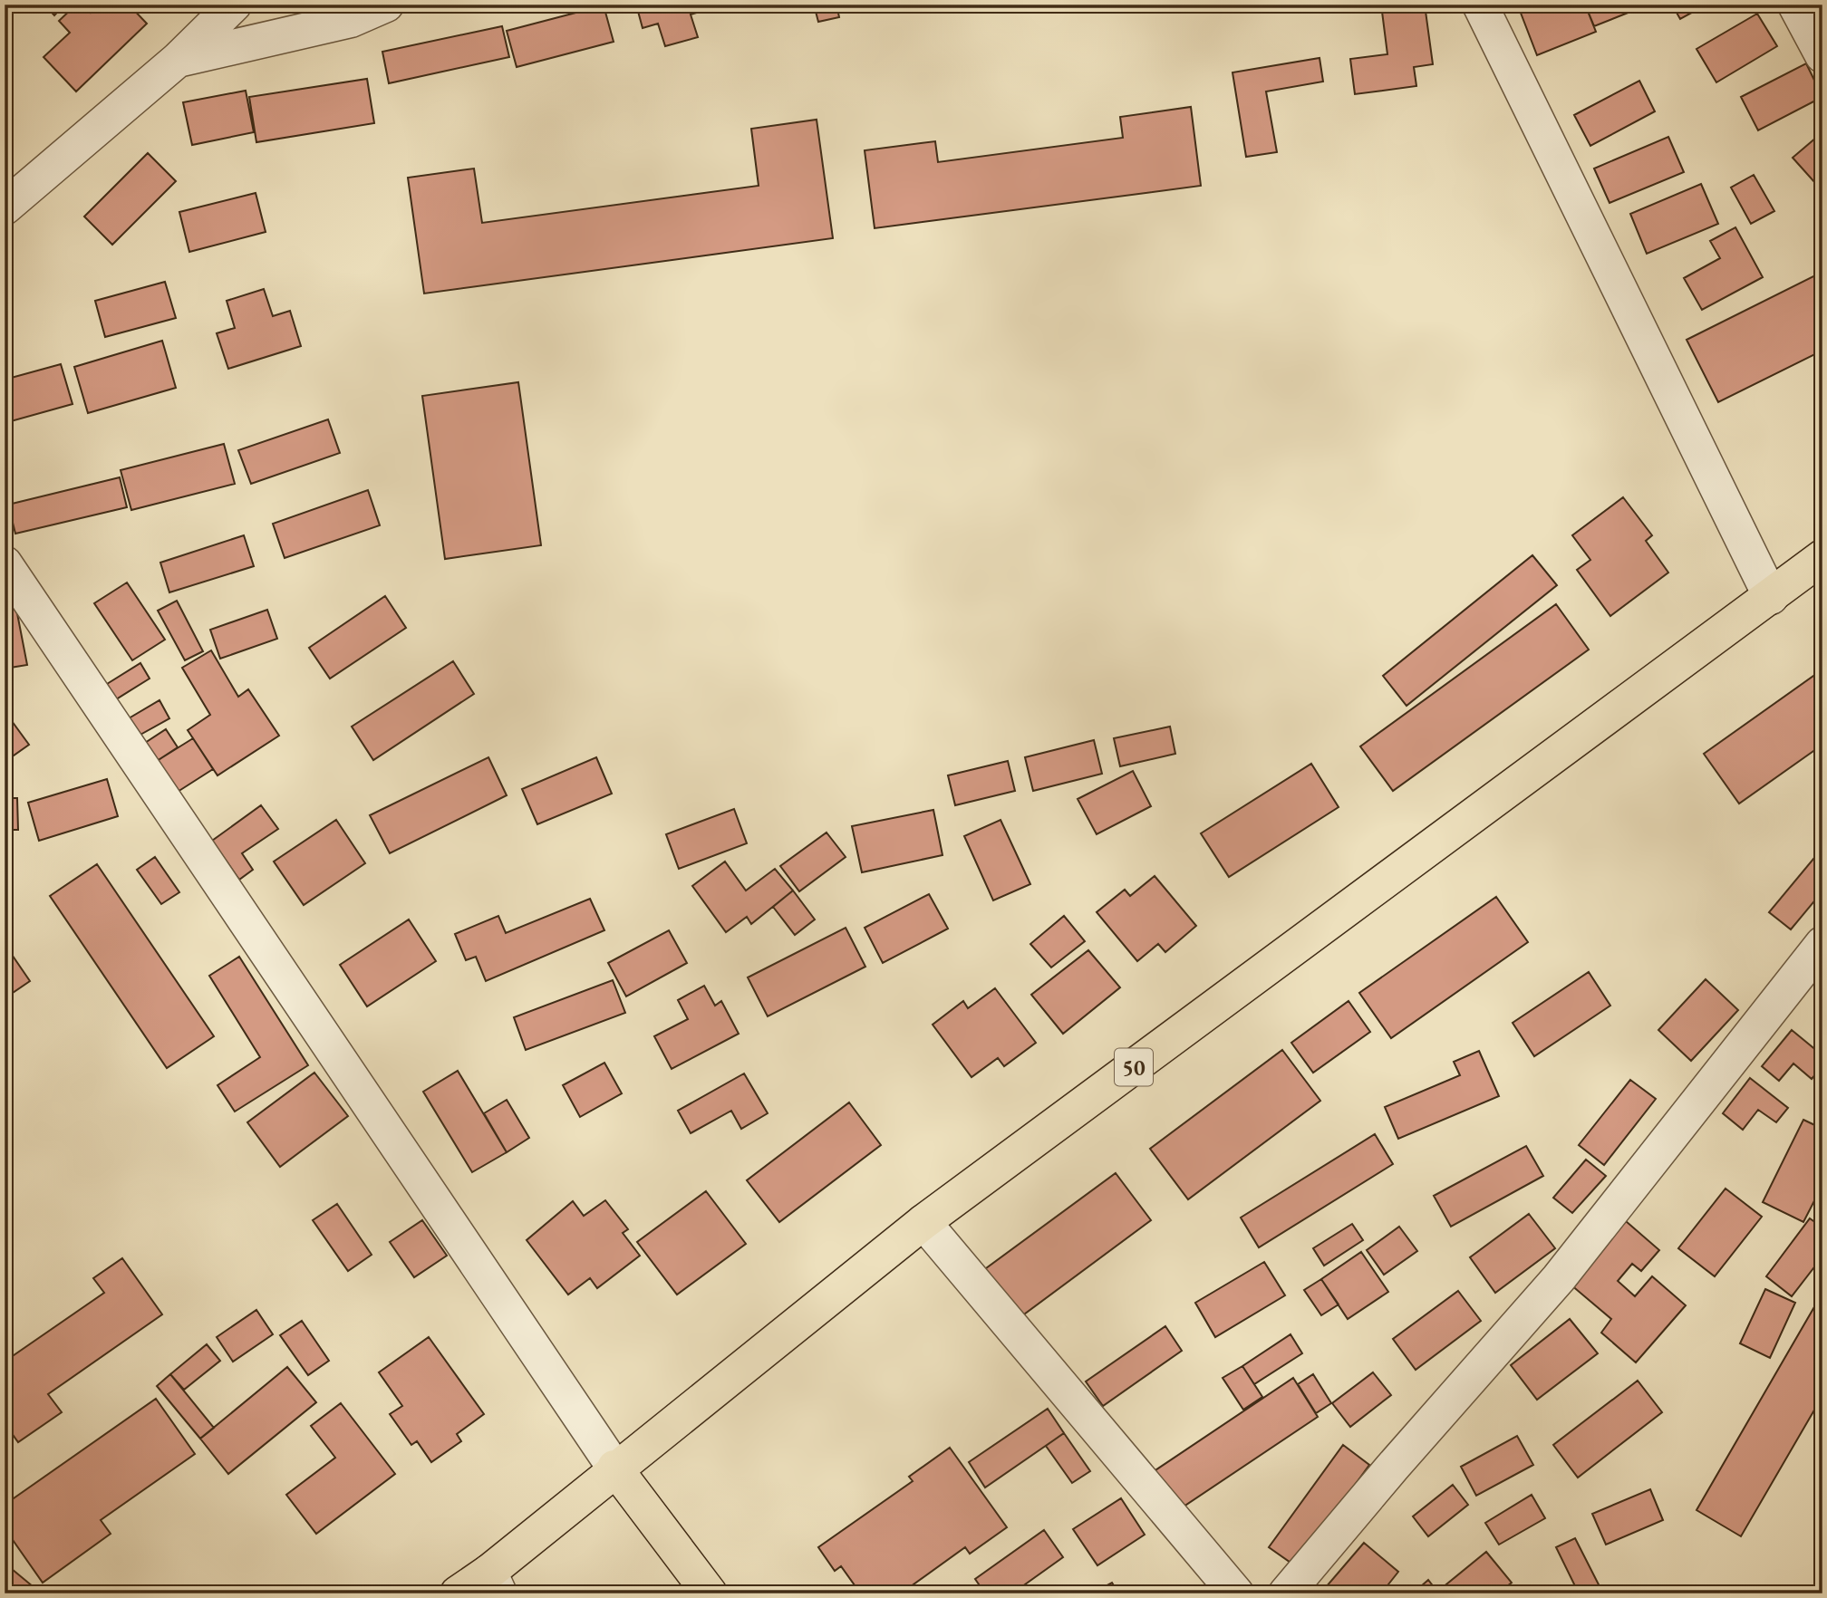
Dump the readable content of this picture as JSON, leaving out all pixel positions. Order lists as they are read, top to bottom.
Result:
{
  "streets": {
    "main road": ["50"]
  }
}
